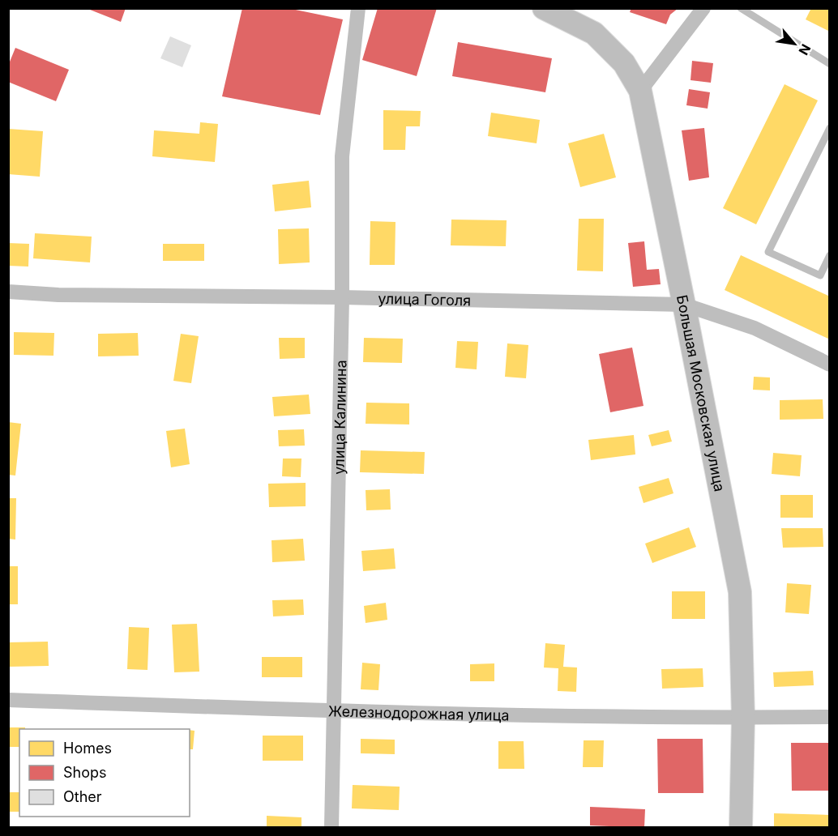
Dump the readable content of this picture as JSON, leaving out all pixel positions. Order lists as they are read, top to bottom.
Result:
{
  "streets": {
    "main road": ["Большая Московская улица"],
    "street": ["улица Гоголя", "улица Калинина", "Железнодорожная улица"]
  },
  "crossings": [
    ["улица Гоголя", "Большая Московская улица"],
    ["улица Гоголя", "улица Калинина"],
    ["Большая Московская улица", "Железнодорожная улица"],
    ["улица Калинина", "Железнодорожная улица"]
  ],
  "legend": ["Homes", "Shops", "Other"],
  "north": "bottom right"
}
